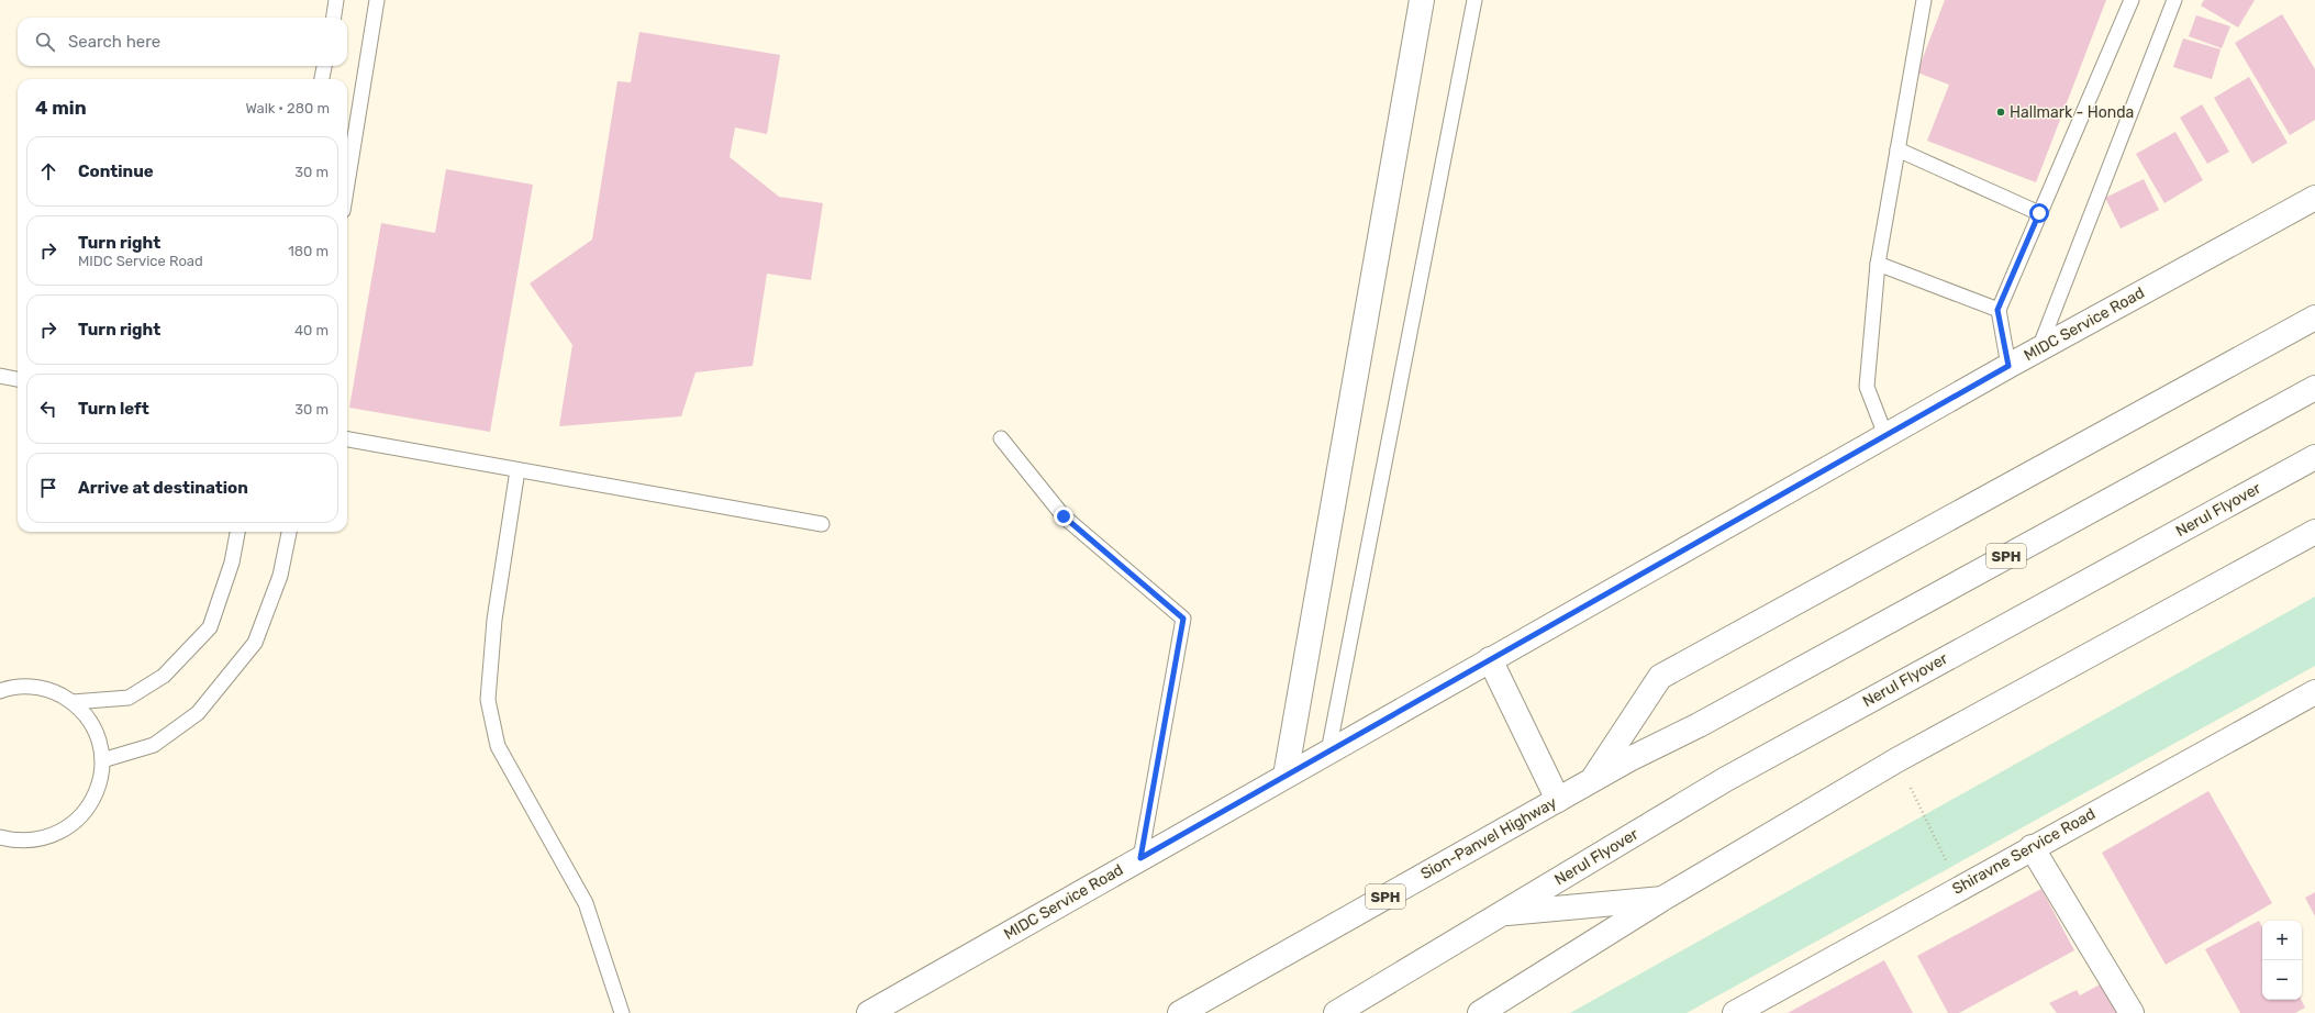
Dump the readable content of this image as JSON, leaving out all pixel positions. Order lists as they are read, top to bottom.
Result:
{
  "streets": {
    "main road": [
      "MIDC Service Road",
      "Nerul Flyover",
      "SPH",
      "Sion-Panvel Highway",
      "Shiravne Service Road"
    ]
  },
  "crossings": [
    ["SPH", "Sion-Panvel Highway"]
  ],
  "places": ["Hallmark - Honda"],
  "page": {
    "search": "Search here",
    "heading": ["4 min", "Walk · 280 m"],
    "list": [
      ["Continue", "30 m"],
      ["Turn right", "MIDC Service Road", "180 m"],
      ["Turn right", "40 m"],
      ["Turn left", "30 m"],
      "Arrive at destination"
    ],
    "map_buttons": ["+", "−"]
  }
}
